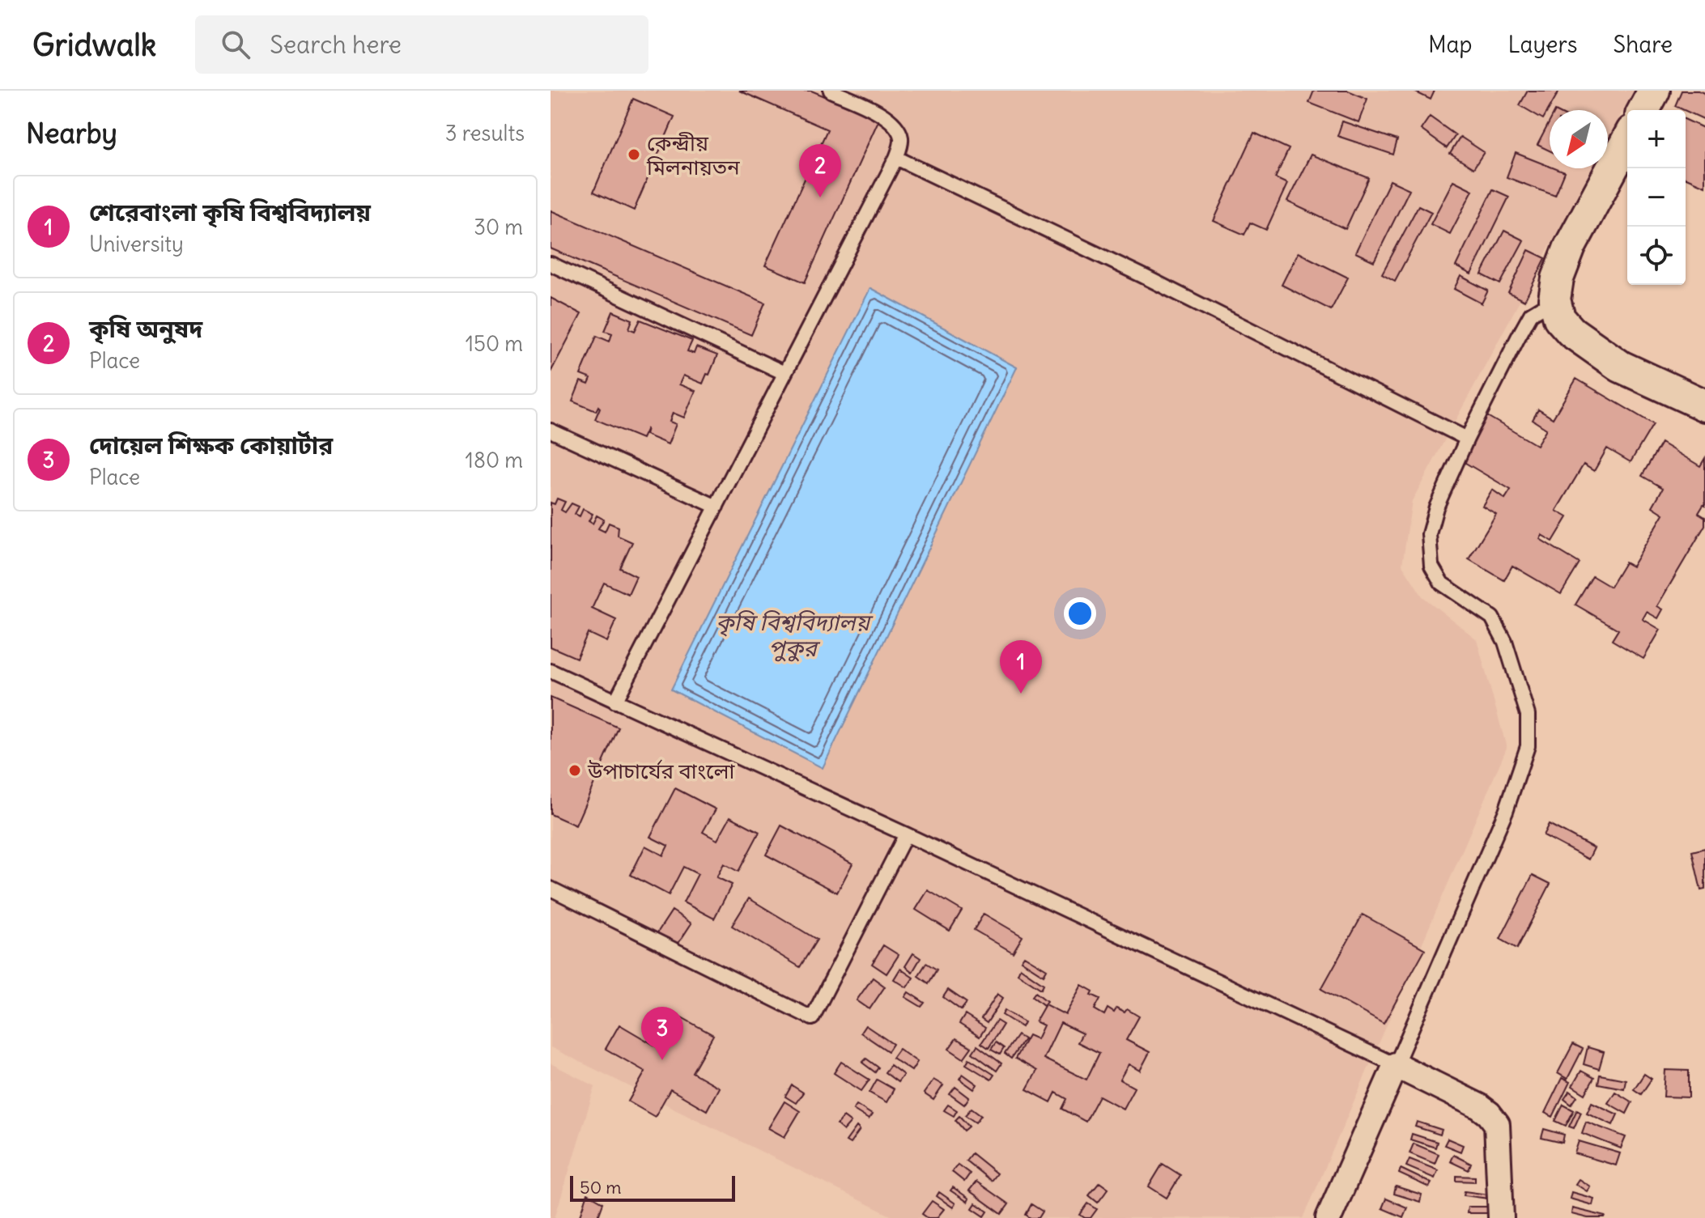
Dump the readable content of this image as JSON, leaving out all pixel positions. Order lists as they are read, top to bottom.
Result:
{
  "water": ["কৃষি বিশ্ববিদ্যালয় পুকুর"],
  "places": ["কেন্দ্রীয় মিলনায়তন", "উপাচার্যের বাংলো"],
  "scale_bar": "50 m",
  "north": "bottom left",
  "page": {
    "header": "Gridwalk",
    "search": "Search here",
    "nav": ["Map", "Layers", "Share"],
    "heading": ["Nearby", "3 results"],
    "map_buttons": ["+", "−"],
    "pins": ["2", "1", "3"],
    "list": [
      {
        "mark": "1",
        "name": "শেরেবাংলা কৃষি বিশ্ববিদ্যালয়",
        "note": "University",
        "value": "30 m"
      },
      {
        "mark": "2",
        "name": "কৃষি অনুষদ",
        "note": "Place",
        "value": "150 m"
      },
      {
        "mark": "3",
        "name": "দোয়েল শিক্ষক কোয়ার্টার",
        "note": "Place",
        "value": "180 m"
      }
    ],
    "scale": "50 m"
  }
}
